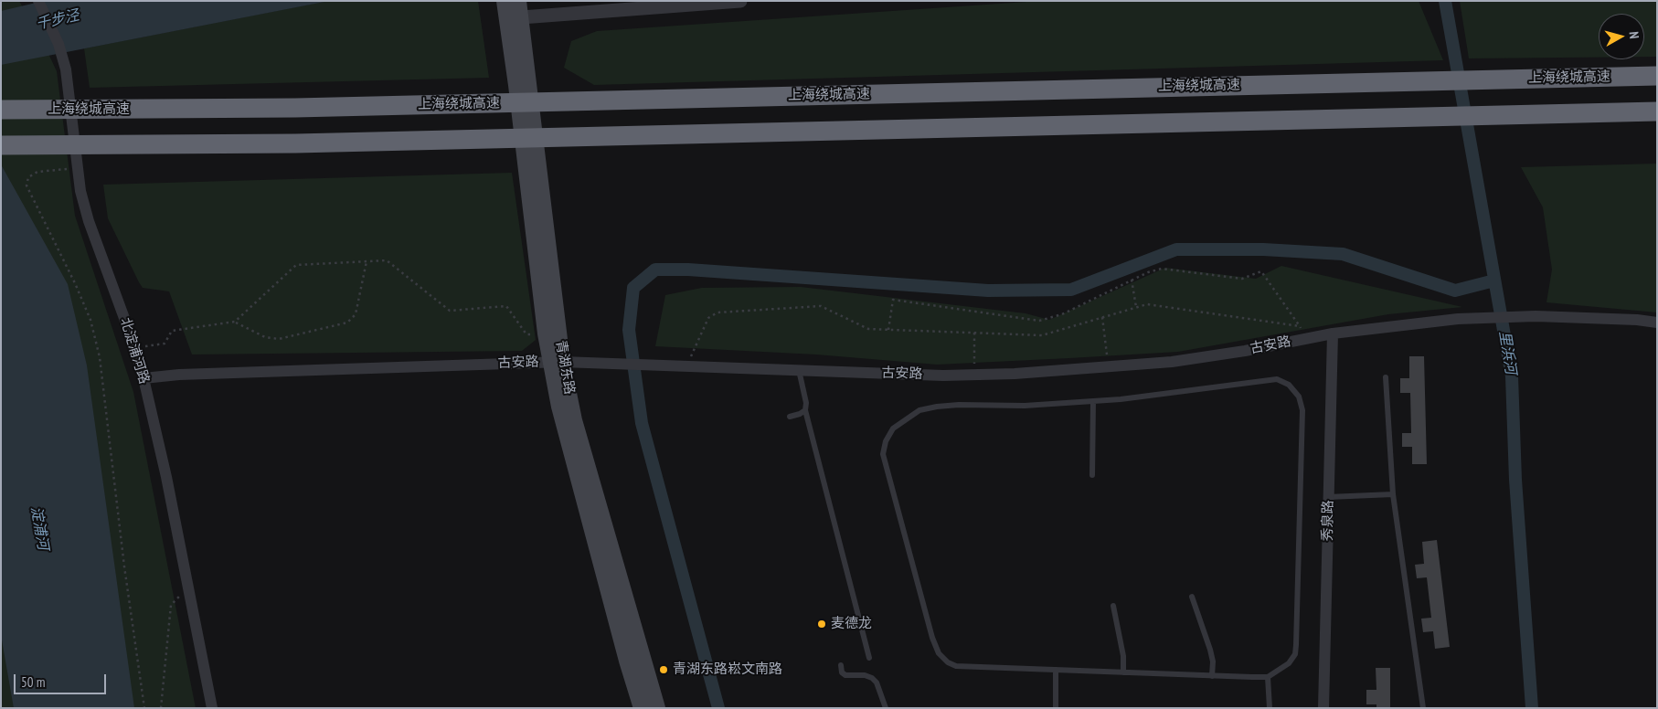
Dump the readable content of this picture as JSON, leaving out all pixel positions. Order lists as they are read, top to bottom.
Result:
{
  "streets": {
    "highway": ["上海绕城高速"],
    "main road": ["青湖东路"],
    "street": ["古安路", "北淀浦河路", "秀泉路"]
  },
  "crossings": [
    ["古安路", "北淀浦河路"],
    ["古安路", "青湖东路"],
    ["古安路", "秀泉路"]
  ],
  "water": ["千步泾", "里浜河", "淀浦河"],
  "places": ["麦德龙", "青湖东路崧文南路"],
  "scale_bar": "50 m",
  "north": "right"
}
